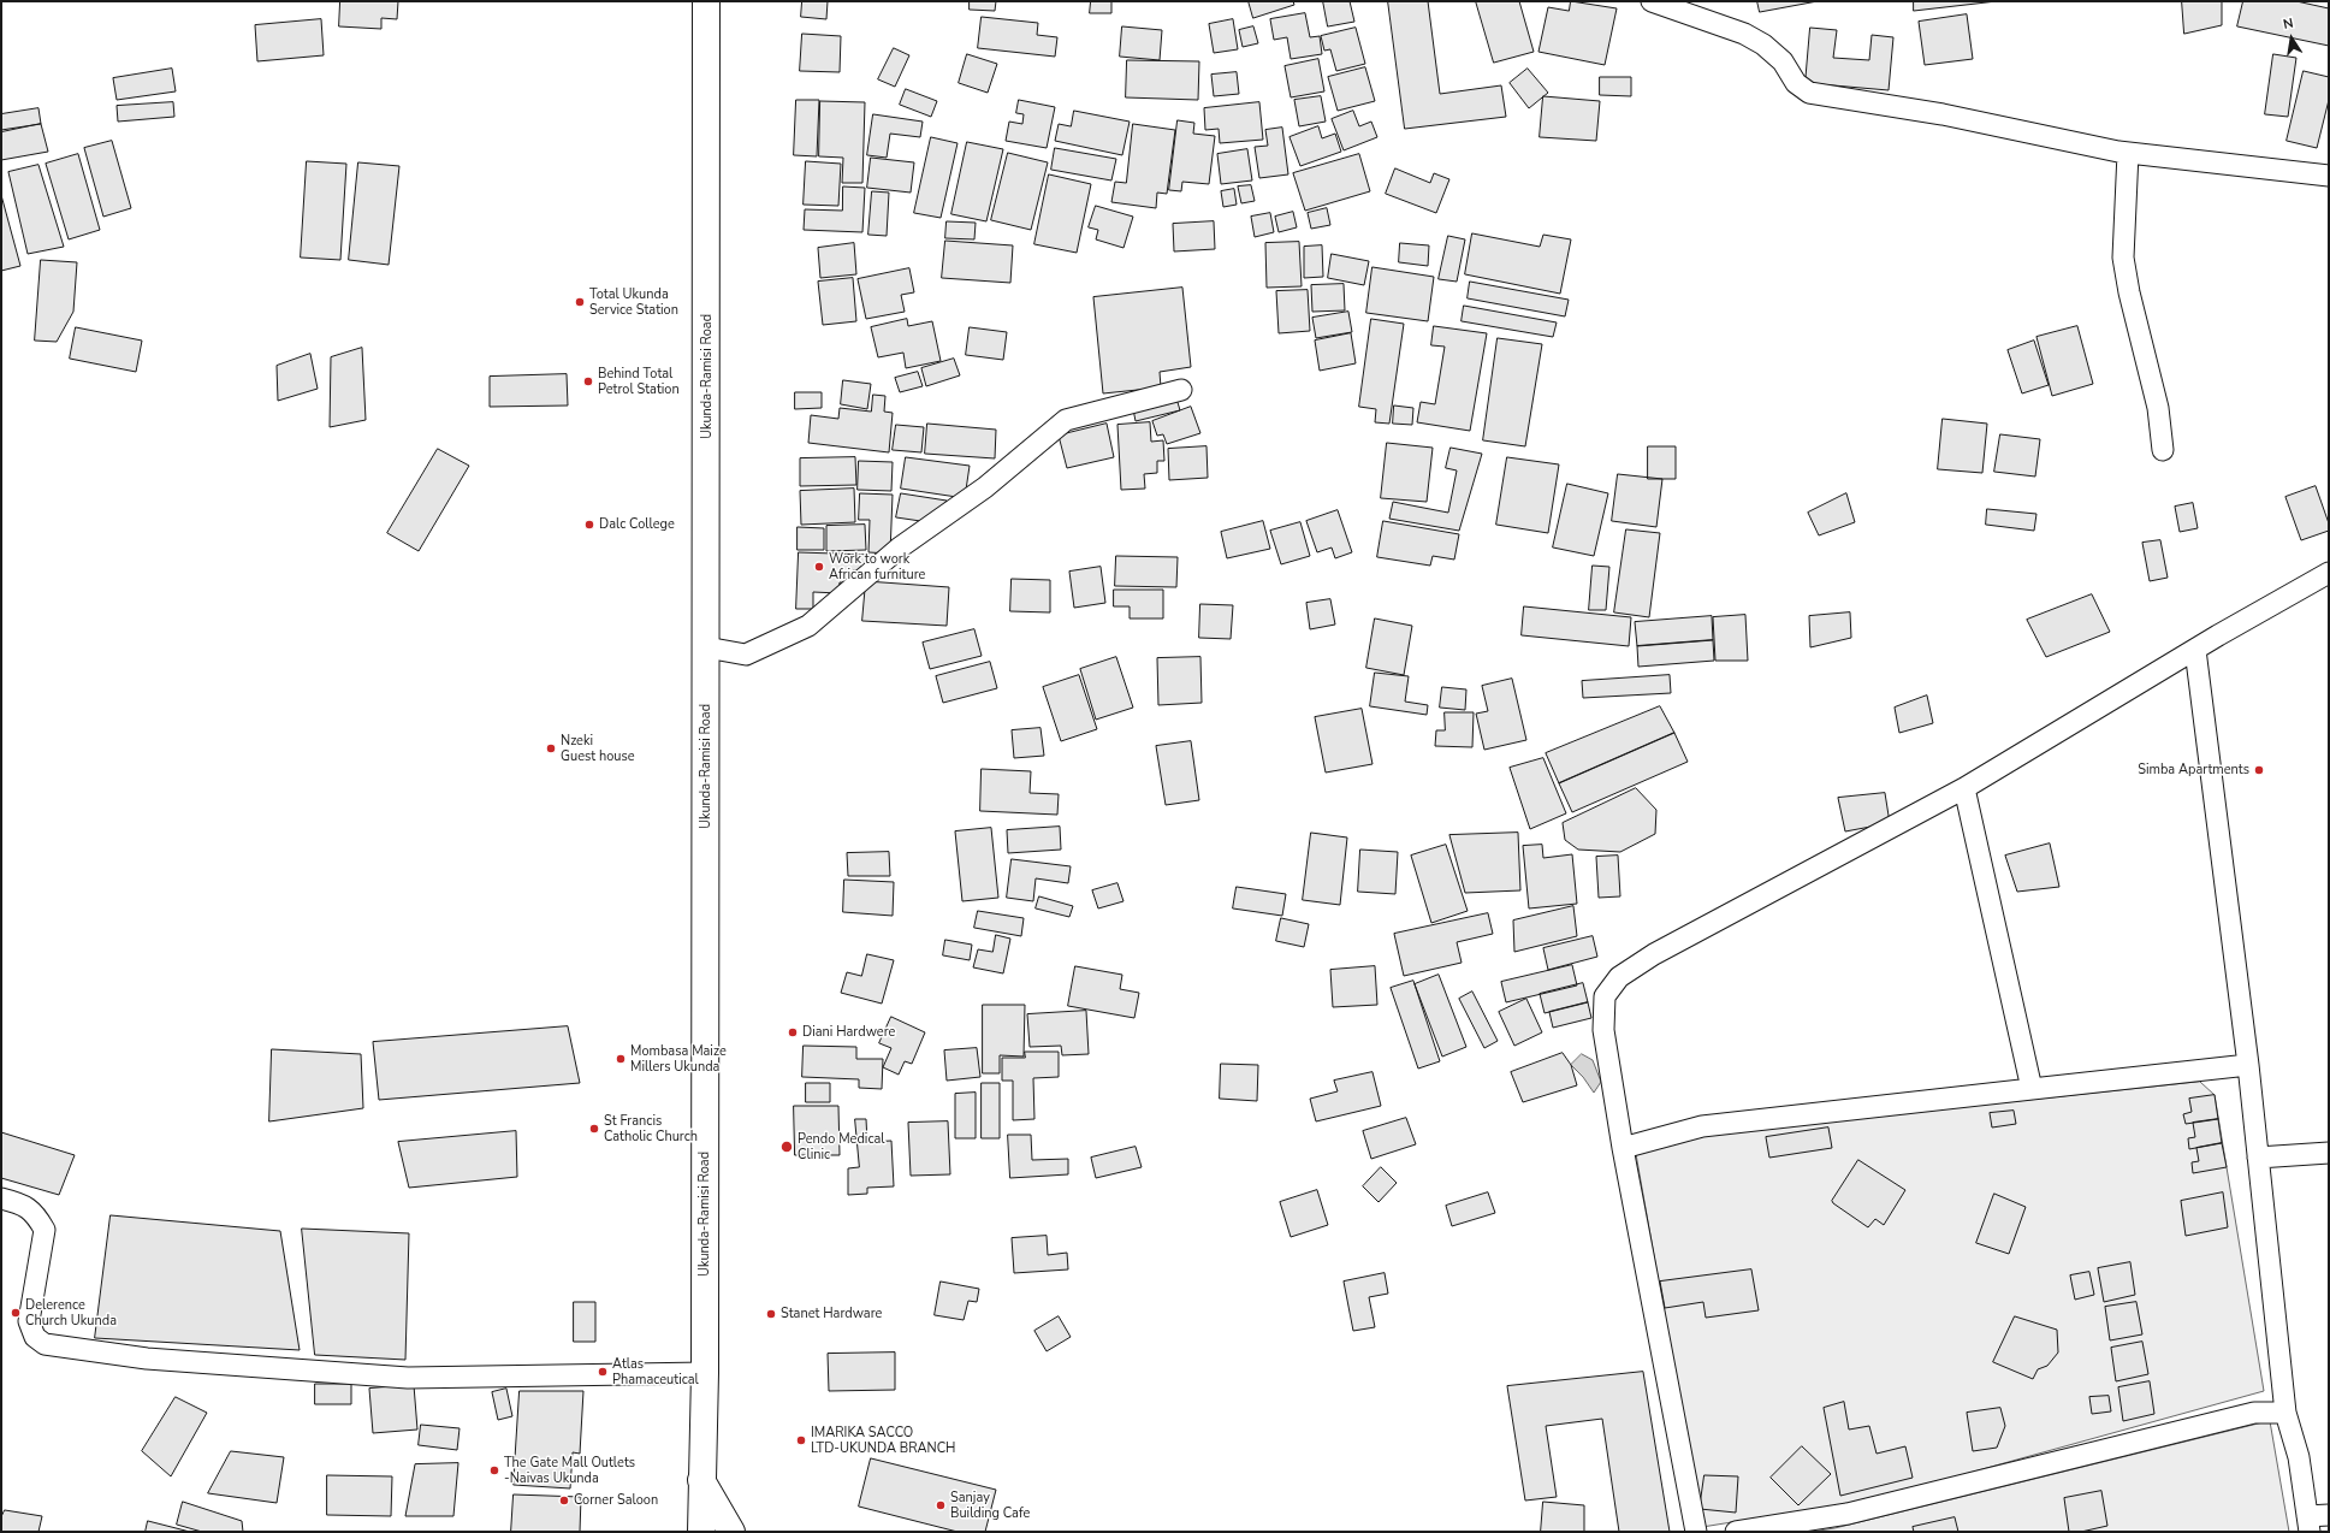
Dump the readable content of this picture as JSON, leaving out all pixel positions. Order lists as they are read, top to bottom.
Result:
{
  "streets": {
    "main road": ["Ukunda-Ramisi Road"]
  },
  "places": [
    "Total Ukunda Service Station",
    "Behind Total Petrol Station",
    "Dalc College",
    "Work to work African furniture",
    "Nzeki Guest house",
    "Simba Apartments",
    "Diani Hardwere",
    "Mombasa Maize Millers Ukunda",
    "St Francis Catholic Church",
    "Pendo Medical Clinic",
    "Delerence Church Ukunda",
    "Stanet Hardware",
    "Atlas Phamaceutical",
    "IMARIKA SACCO LTD-UKUNDA BRANCH",
    "The Gate Mall Outlets -Naivas Ukunda",
    "Corner Saloon",
    "Sanjay Building Cafe"
  ],
  "north": "top"
}
